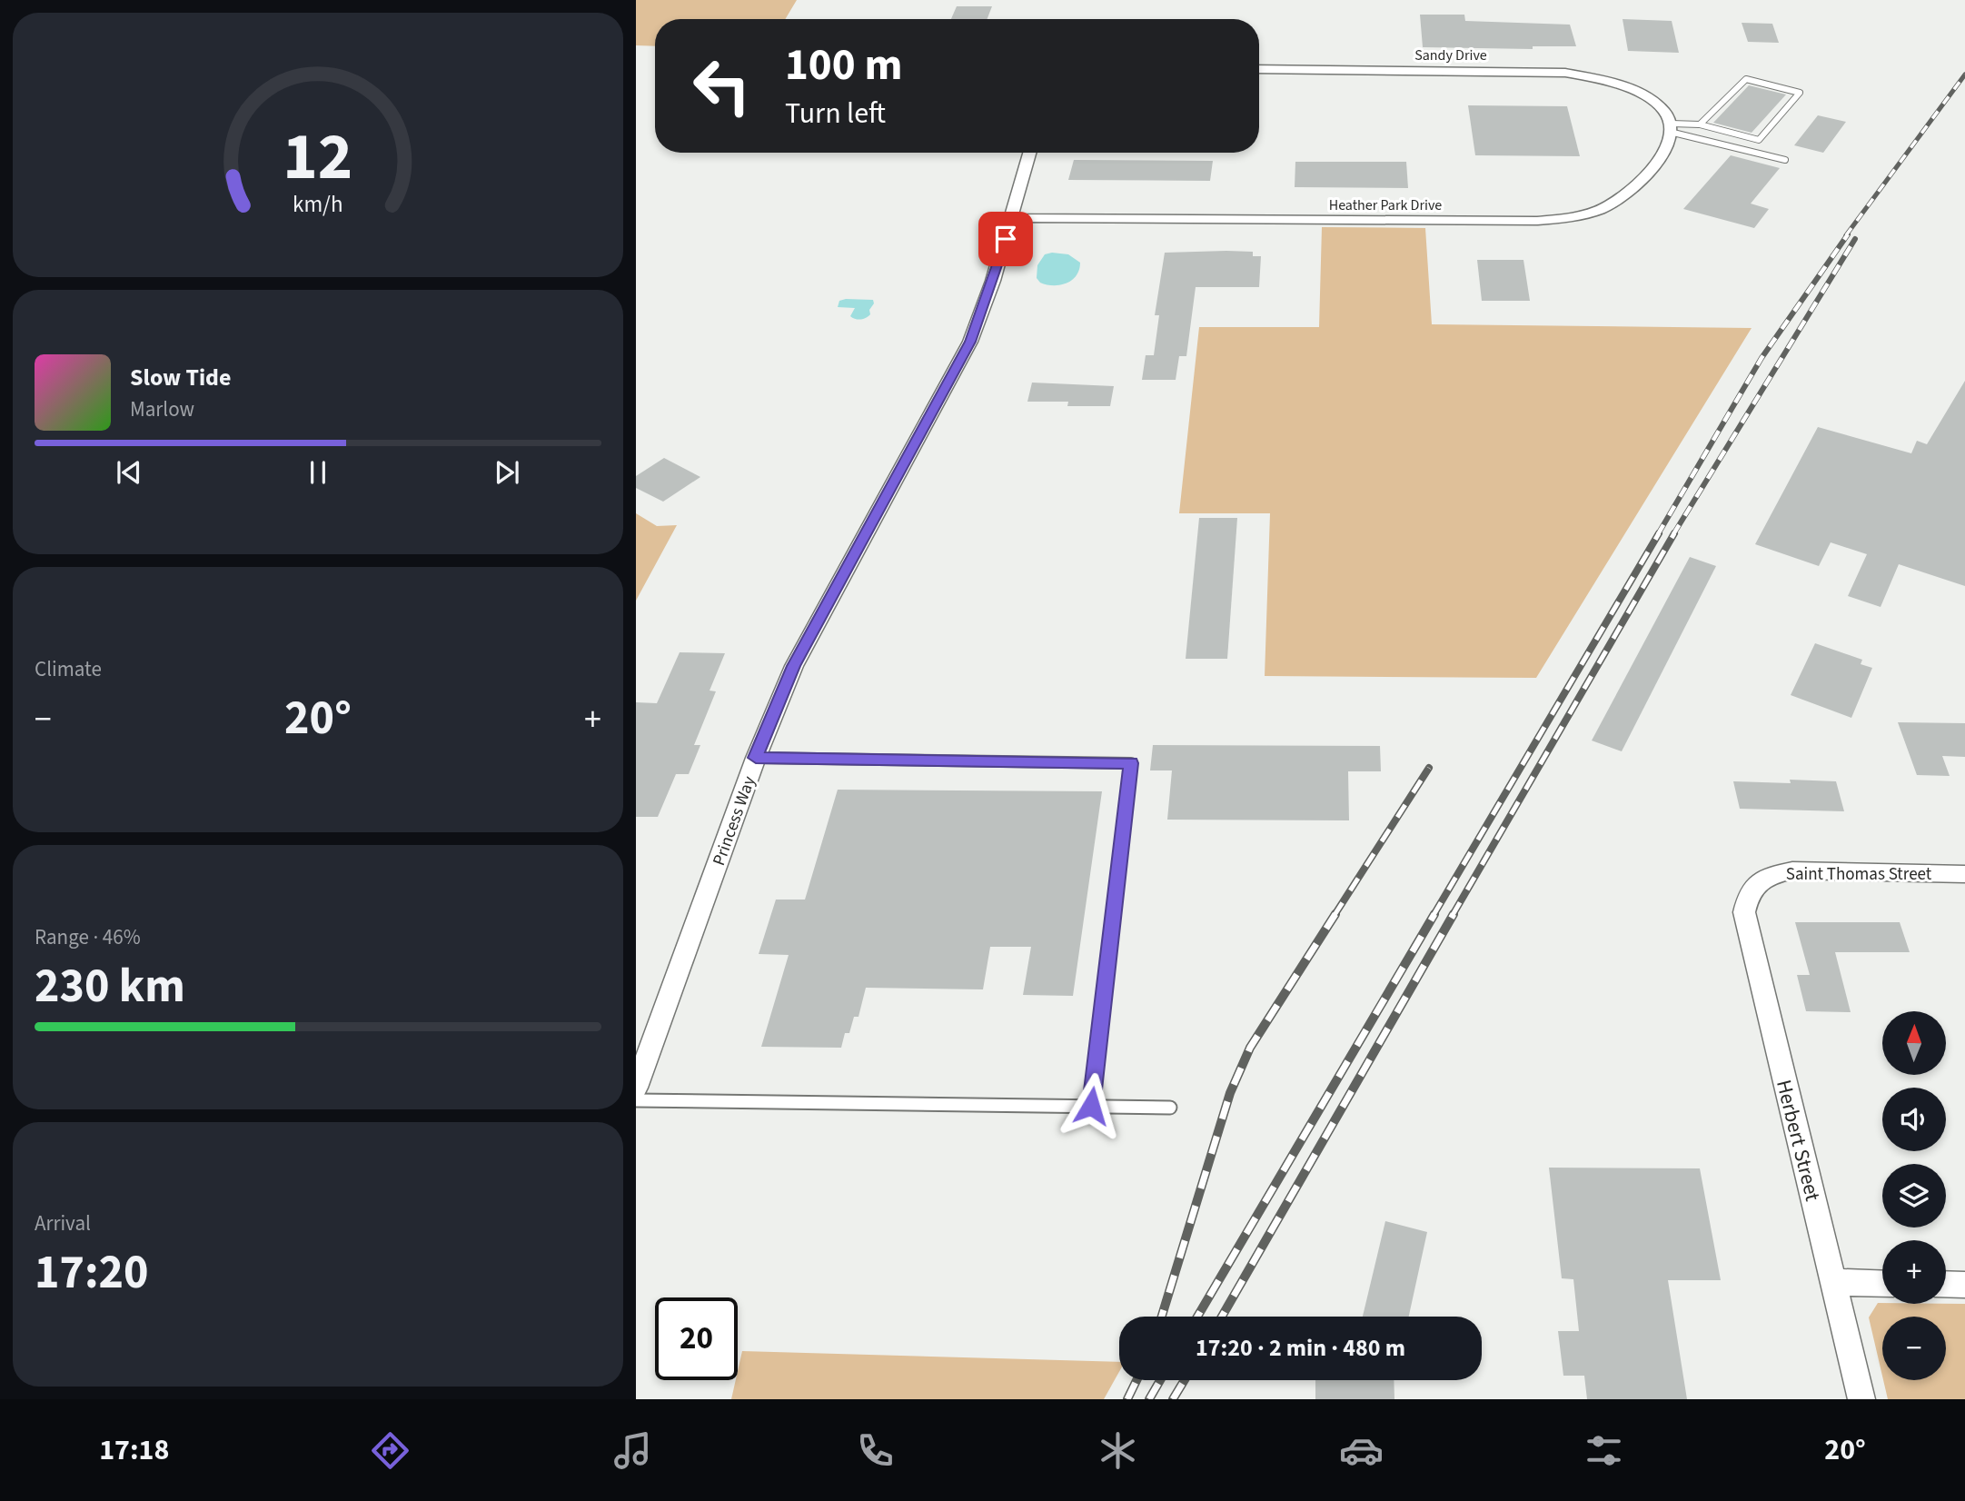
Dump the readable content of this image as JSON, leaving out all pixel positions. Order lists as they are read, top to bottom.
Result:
{
  "streets": {
    "street": [
      "Sandy Drive",
      "Heather Park Drive",
      "Princess Way",
      "Saint Thomas Street",
      "Herbert Street"
    ]
  },
  "crossings": [
    ["Sandy Drive", "Heather Park Drive"],
    ["Heather Park Drive", "Princess Way"],
    ["Saint Thomas Street", "Herbert Street"]
  ],
  "north": "top",
  "page": {
    "turn": ["100 m", "Turn left"],
    "song": ["Slow Tide", "Marlow"],
    "tile": [
      "Climate",
      ["Range · 46%", "230 km"],
      ["Arrival", "17:20"]
    ],
    "heat": ["−", "20°", "+"],
    "map_buttons": ["+", "−"],
    "limit": "20",
    "trip": "17:20 · 2 min · 480 m",
    "tabs": ["17:18", "20°"],
    "gauge": ["12", "km/h"]
  }
}
